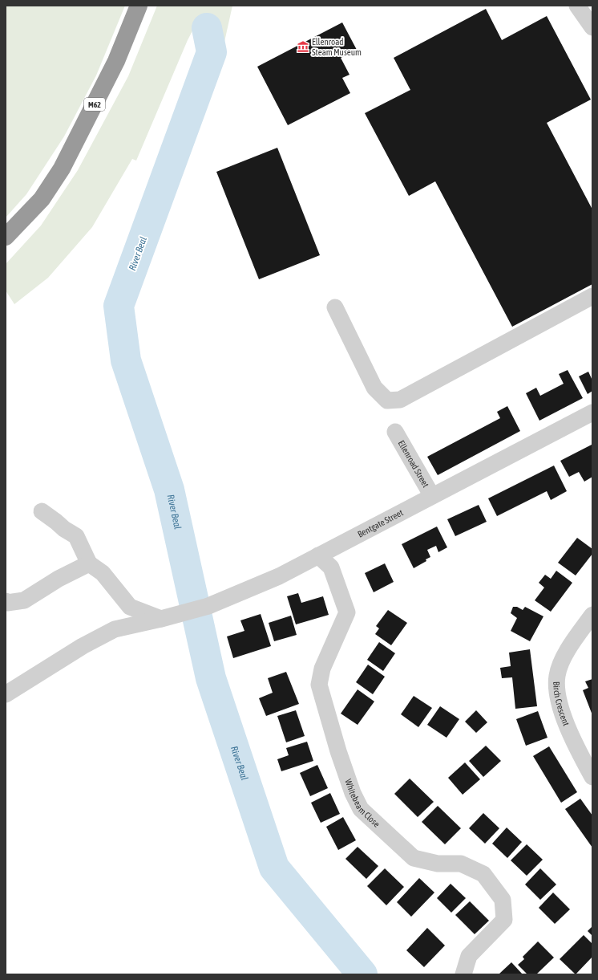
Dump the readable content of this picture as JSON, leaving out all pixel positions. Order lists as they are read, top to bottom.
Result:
{
  "streets": {
    "highway": ["M62"],
    "street": [
      "Ellenroad Street",
      "Bentgate Street",
      "Birch Crescent",
      "Whitebeam Close"
    ]
  },
  "crossings": [
    ["Ellenroad Street", "Bentgate Street"],
    ["Bentgate Street", "Whitebeam Close"]
  ],
  "water": ["River Beal"],
  "places": {
    "museum": ["Ellenroad Steam Museum"]
  }
}
